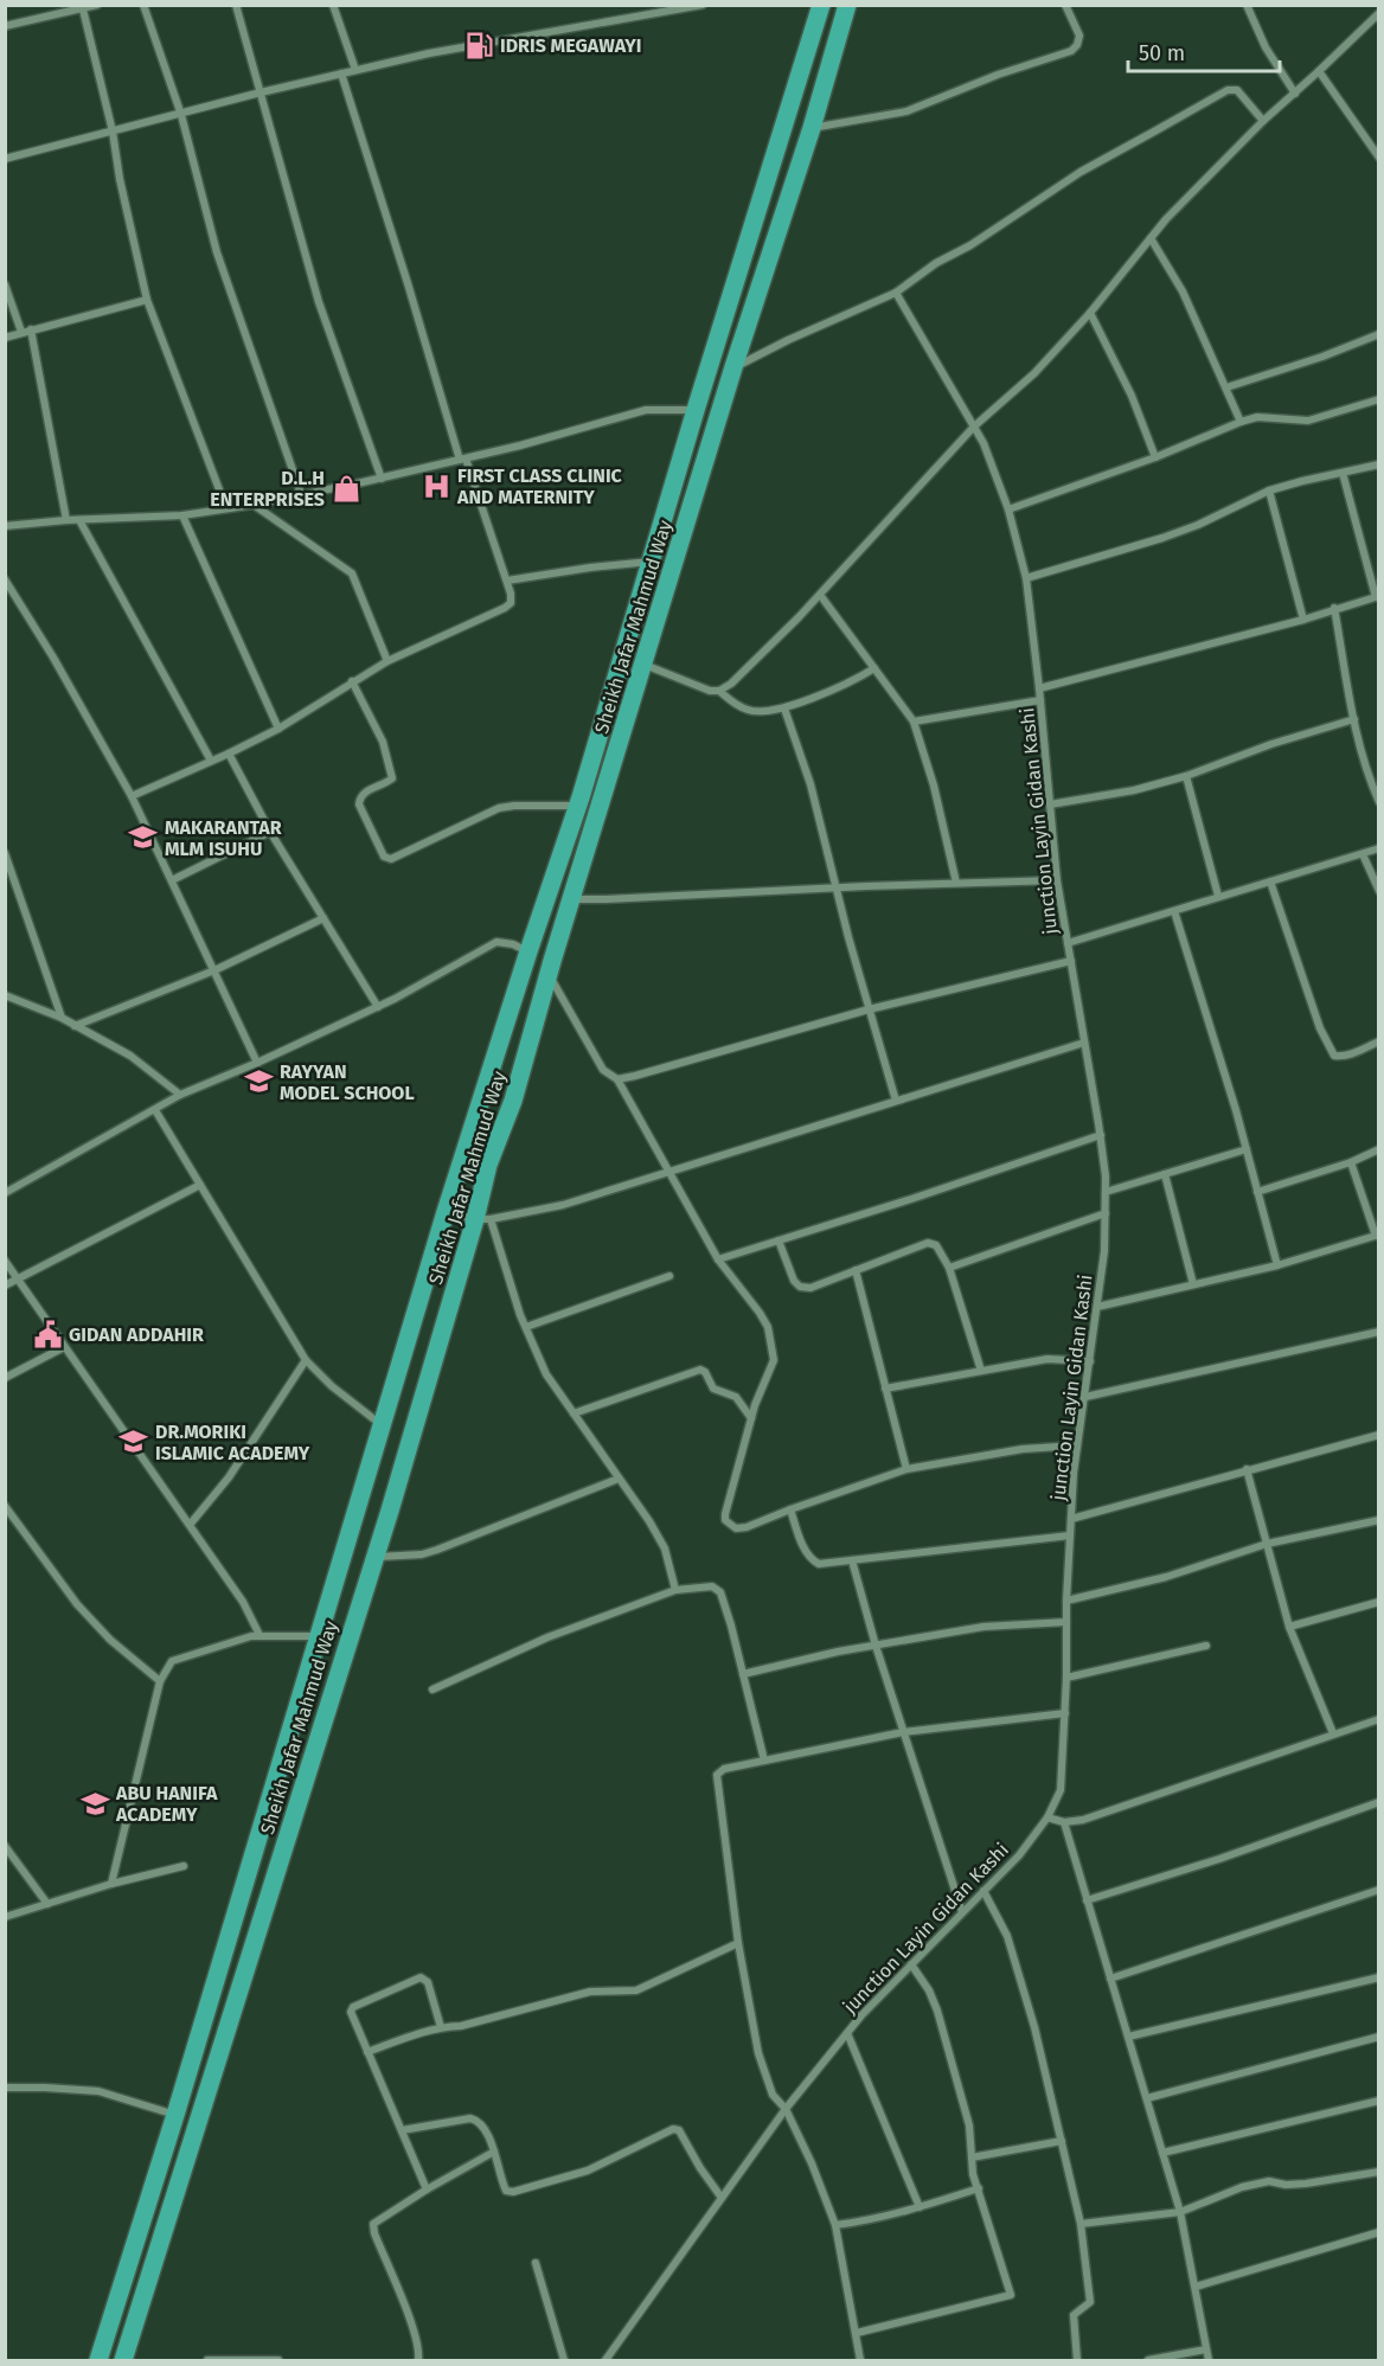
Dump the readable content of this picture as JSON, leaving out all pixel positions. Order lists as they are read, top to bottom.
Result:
{
  "streets": {
    "main road": ["Sheikh Jafar Mahmud Way"],
    "street": ["junction Layin Gidan Kashi"]
  },
  "places": {
    "fuel station": ["IDRIS MEGAWAYI"],
    "hospital": ["FIRST CLASS CLINIC AND MATERNITY"],
    "shop": ["D.L.H ENTERPRISES"],
    "school or university": [
      "MAKARANTAR MLM ISUHU",
      "RAYYAN MODEL SCHOOL",
      "DR.MORIKI ISLAMIC ACADEMY",
      "ABU HANIFA ACADEMY"
    ],
    "public building": ["GIDAN ADDAHIR"]
  },
  "scale_bar": "50 m"
}
